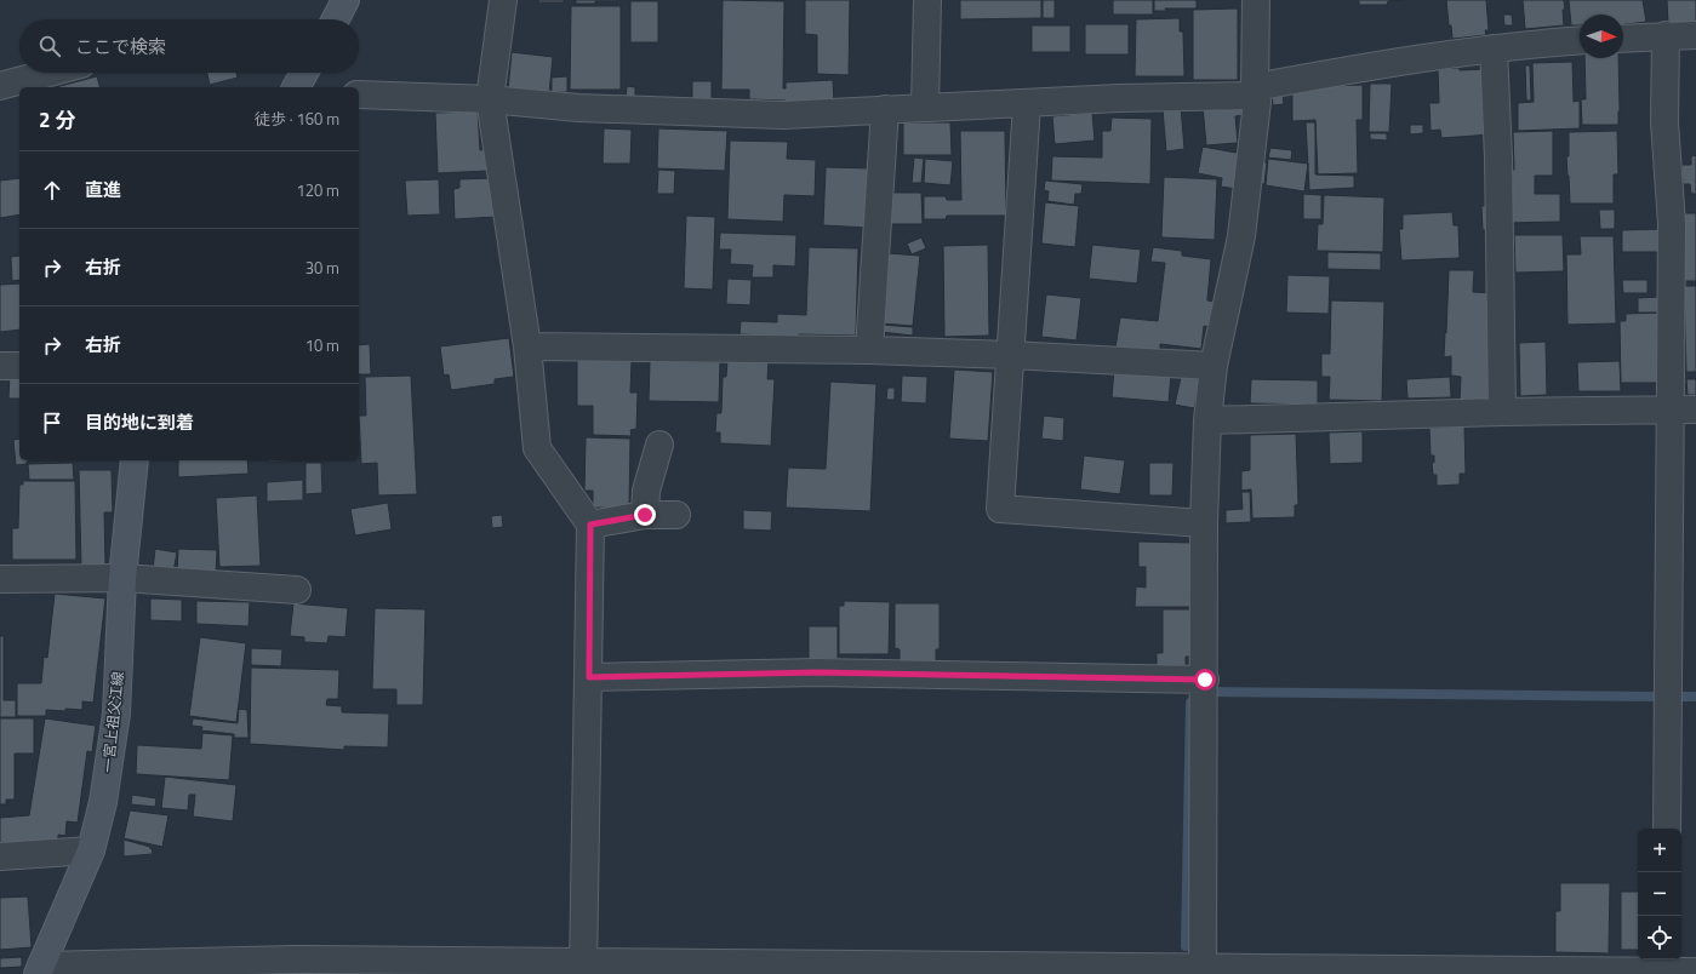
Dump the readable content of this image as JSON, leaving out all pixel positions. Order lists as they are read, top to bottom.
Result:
{
  "streets": {
    "main road": ["一宮上祖父江線"]
  },
  "north": "right",
  "page": {
    "search": "ここで検索",
    "heading": ["2 分", "徒歩 · 160 m"],
    "list": [
      ["直進", "120 m"],
      ["右折", "30 m"],
      ["右折", "10 m"],
      "目的地に到着"
    ],
    "map_buttons": ["+", "−"]
  }
}
